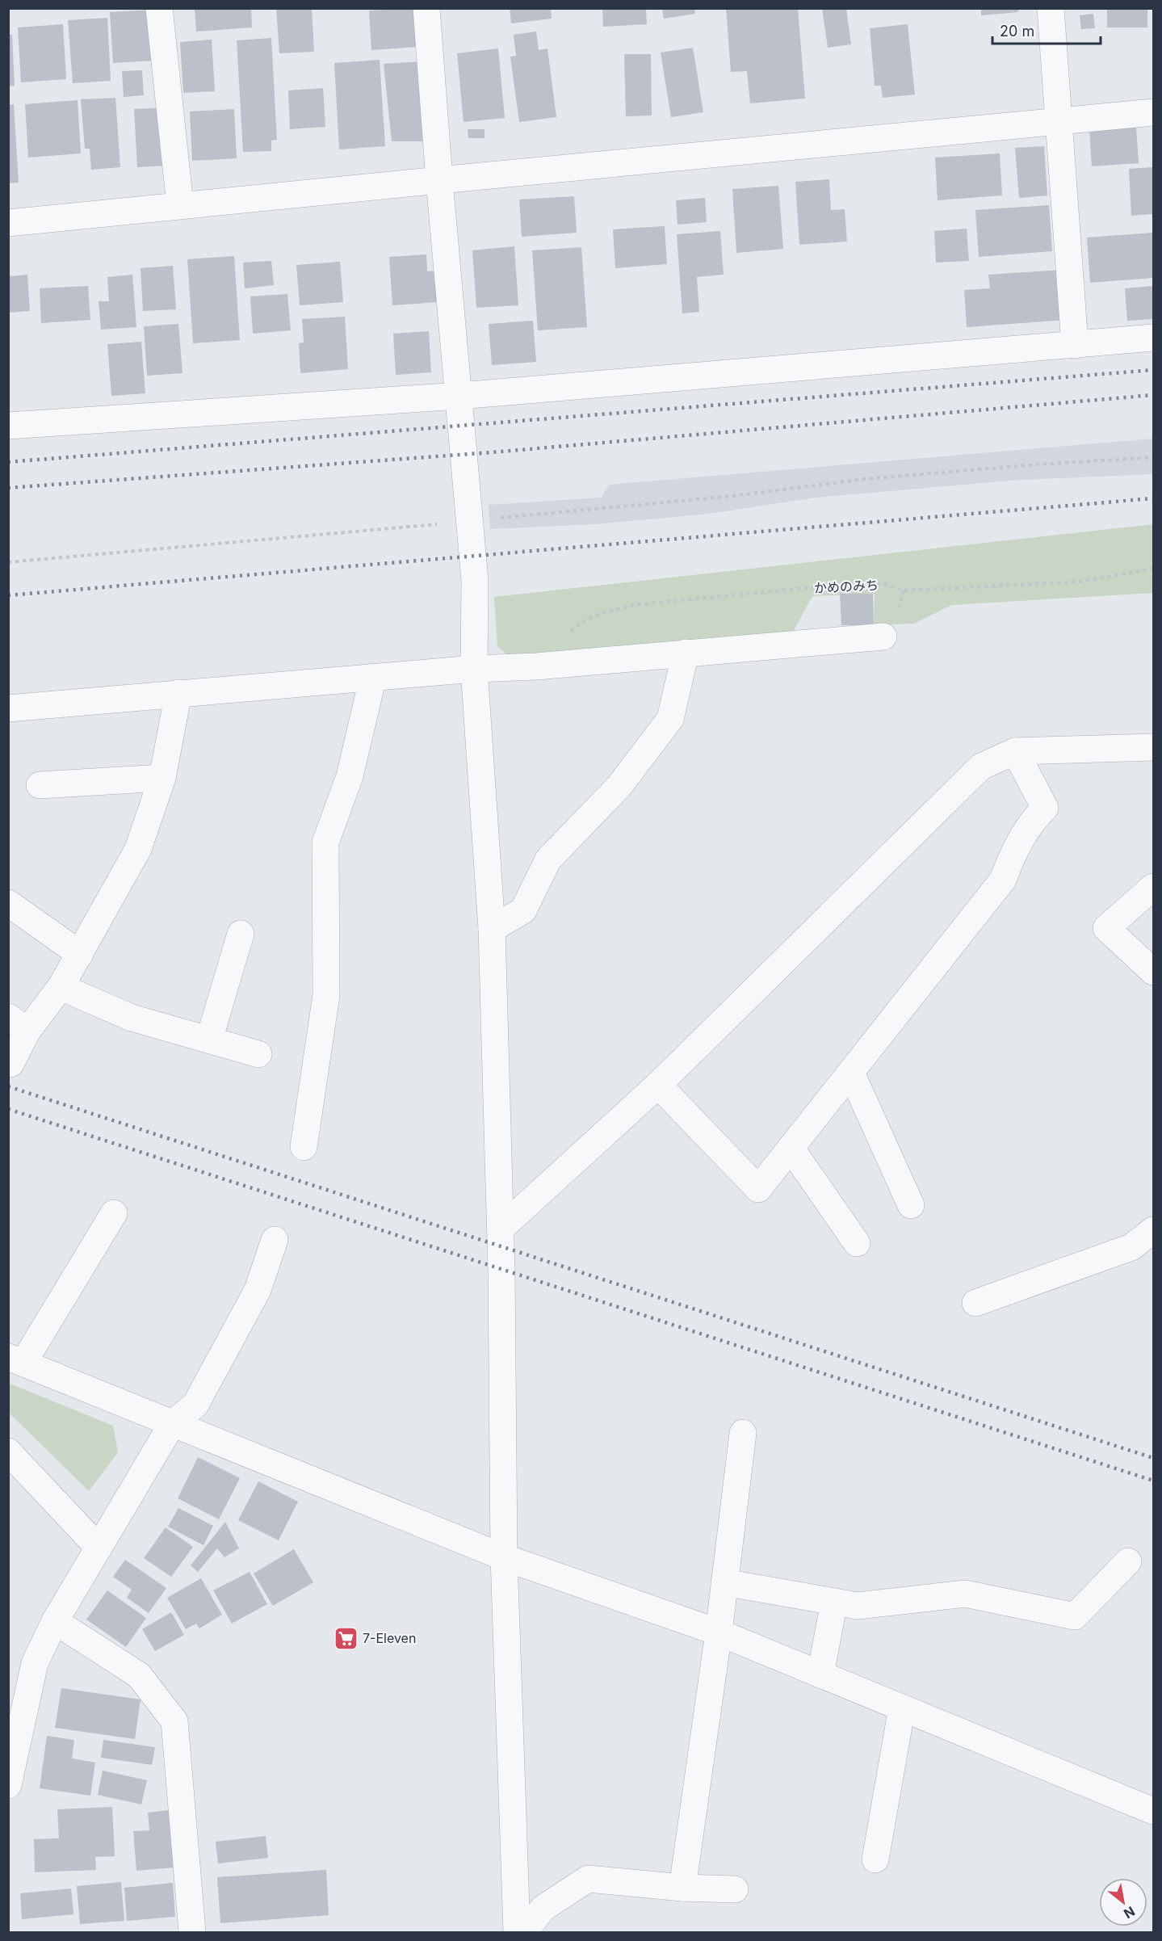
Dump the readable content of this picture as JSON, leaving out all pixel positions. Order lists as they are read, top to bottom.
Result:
{
  "streets": {
    "path": ["かめのみち"]
  },
  "places": {
    "supermarket": ["7-Eleven"]
  },
  "scale_bar": "20 m",
  "north": "bottom right"
}
